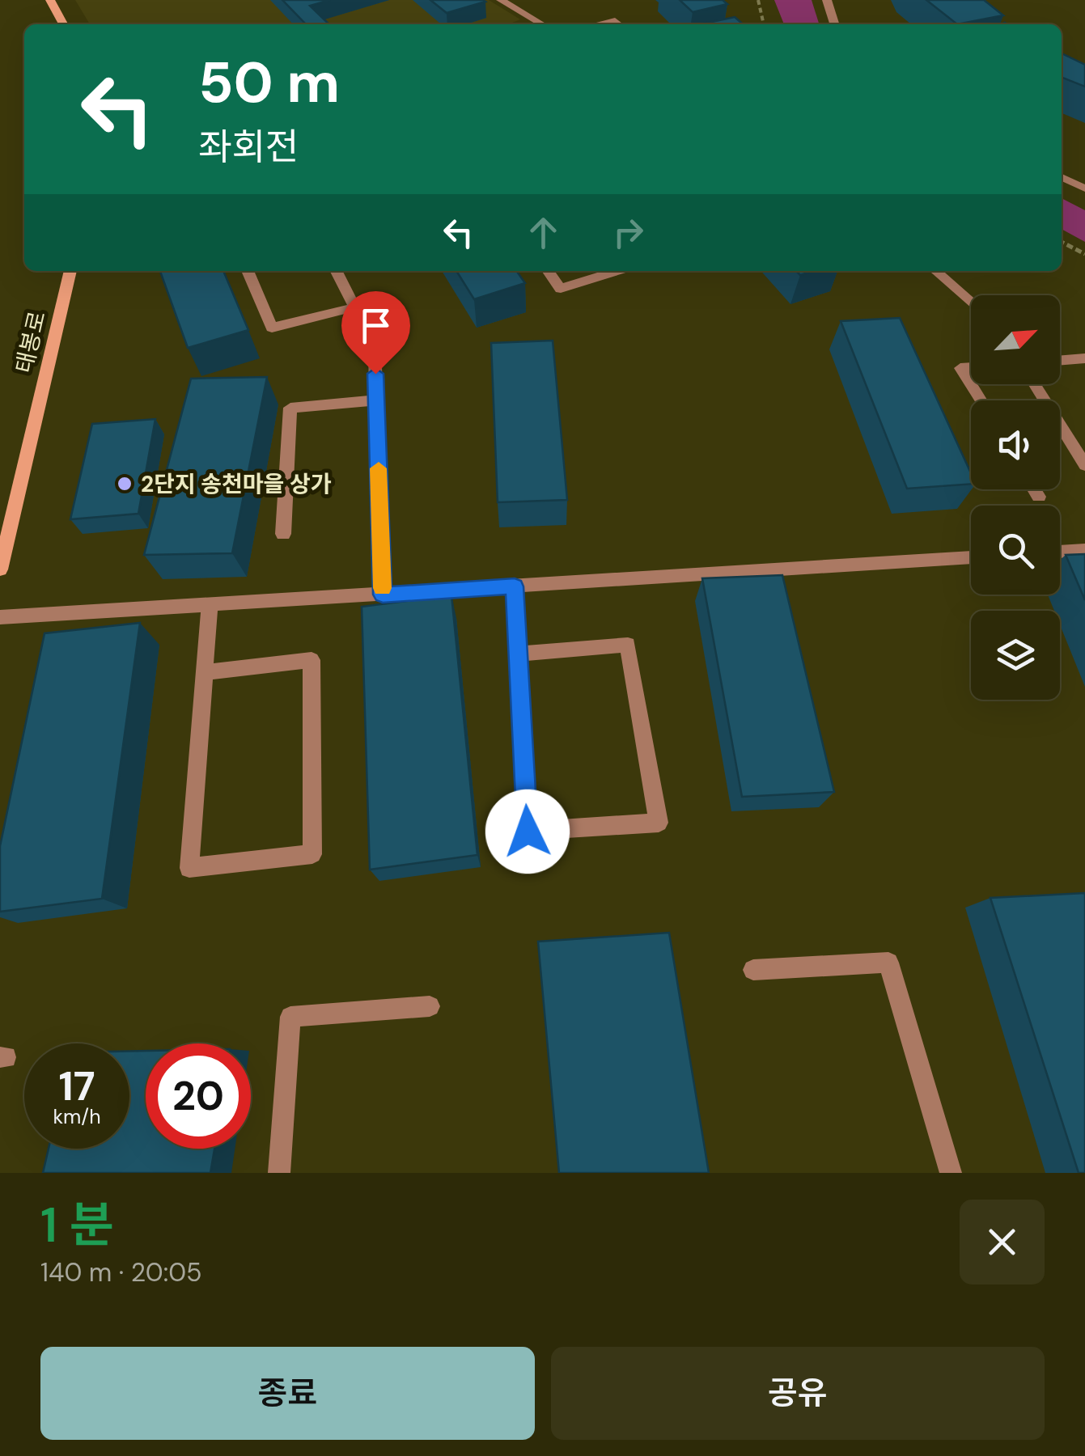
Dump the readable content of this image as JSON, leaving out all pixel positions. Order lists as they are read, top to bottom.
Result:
{
  "streets": {
    "main road": ["태봉로"]
  },
  "places": ["2단지 송천마을 상가"],
  "north": "top right",
  "page": {
    "turn": ["50 m", "좌회전"],
    "speed": "17 km/h",
    "limit": "20",
    "heading": ["1 분", "140 m · 20:05"],
    "buttons": ["종료", "공유"]
  }
}
